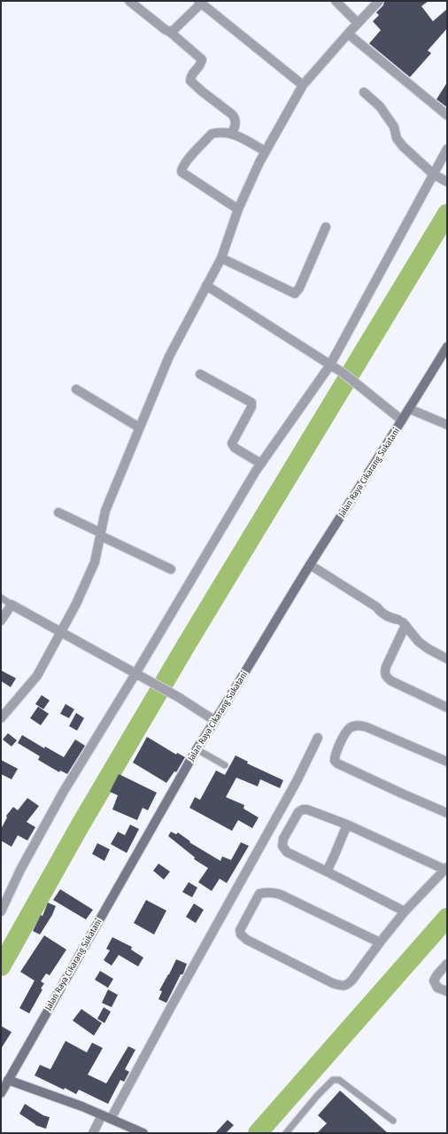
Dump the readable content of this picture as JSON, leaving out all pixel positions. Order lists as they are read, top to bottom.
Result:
{
  "streets": {
    "main road": ["Jalan Raya Cikarang Sukatani"]
  }
}
